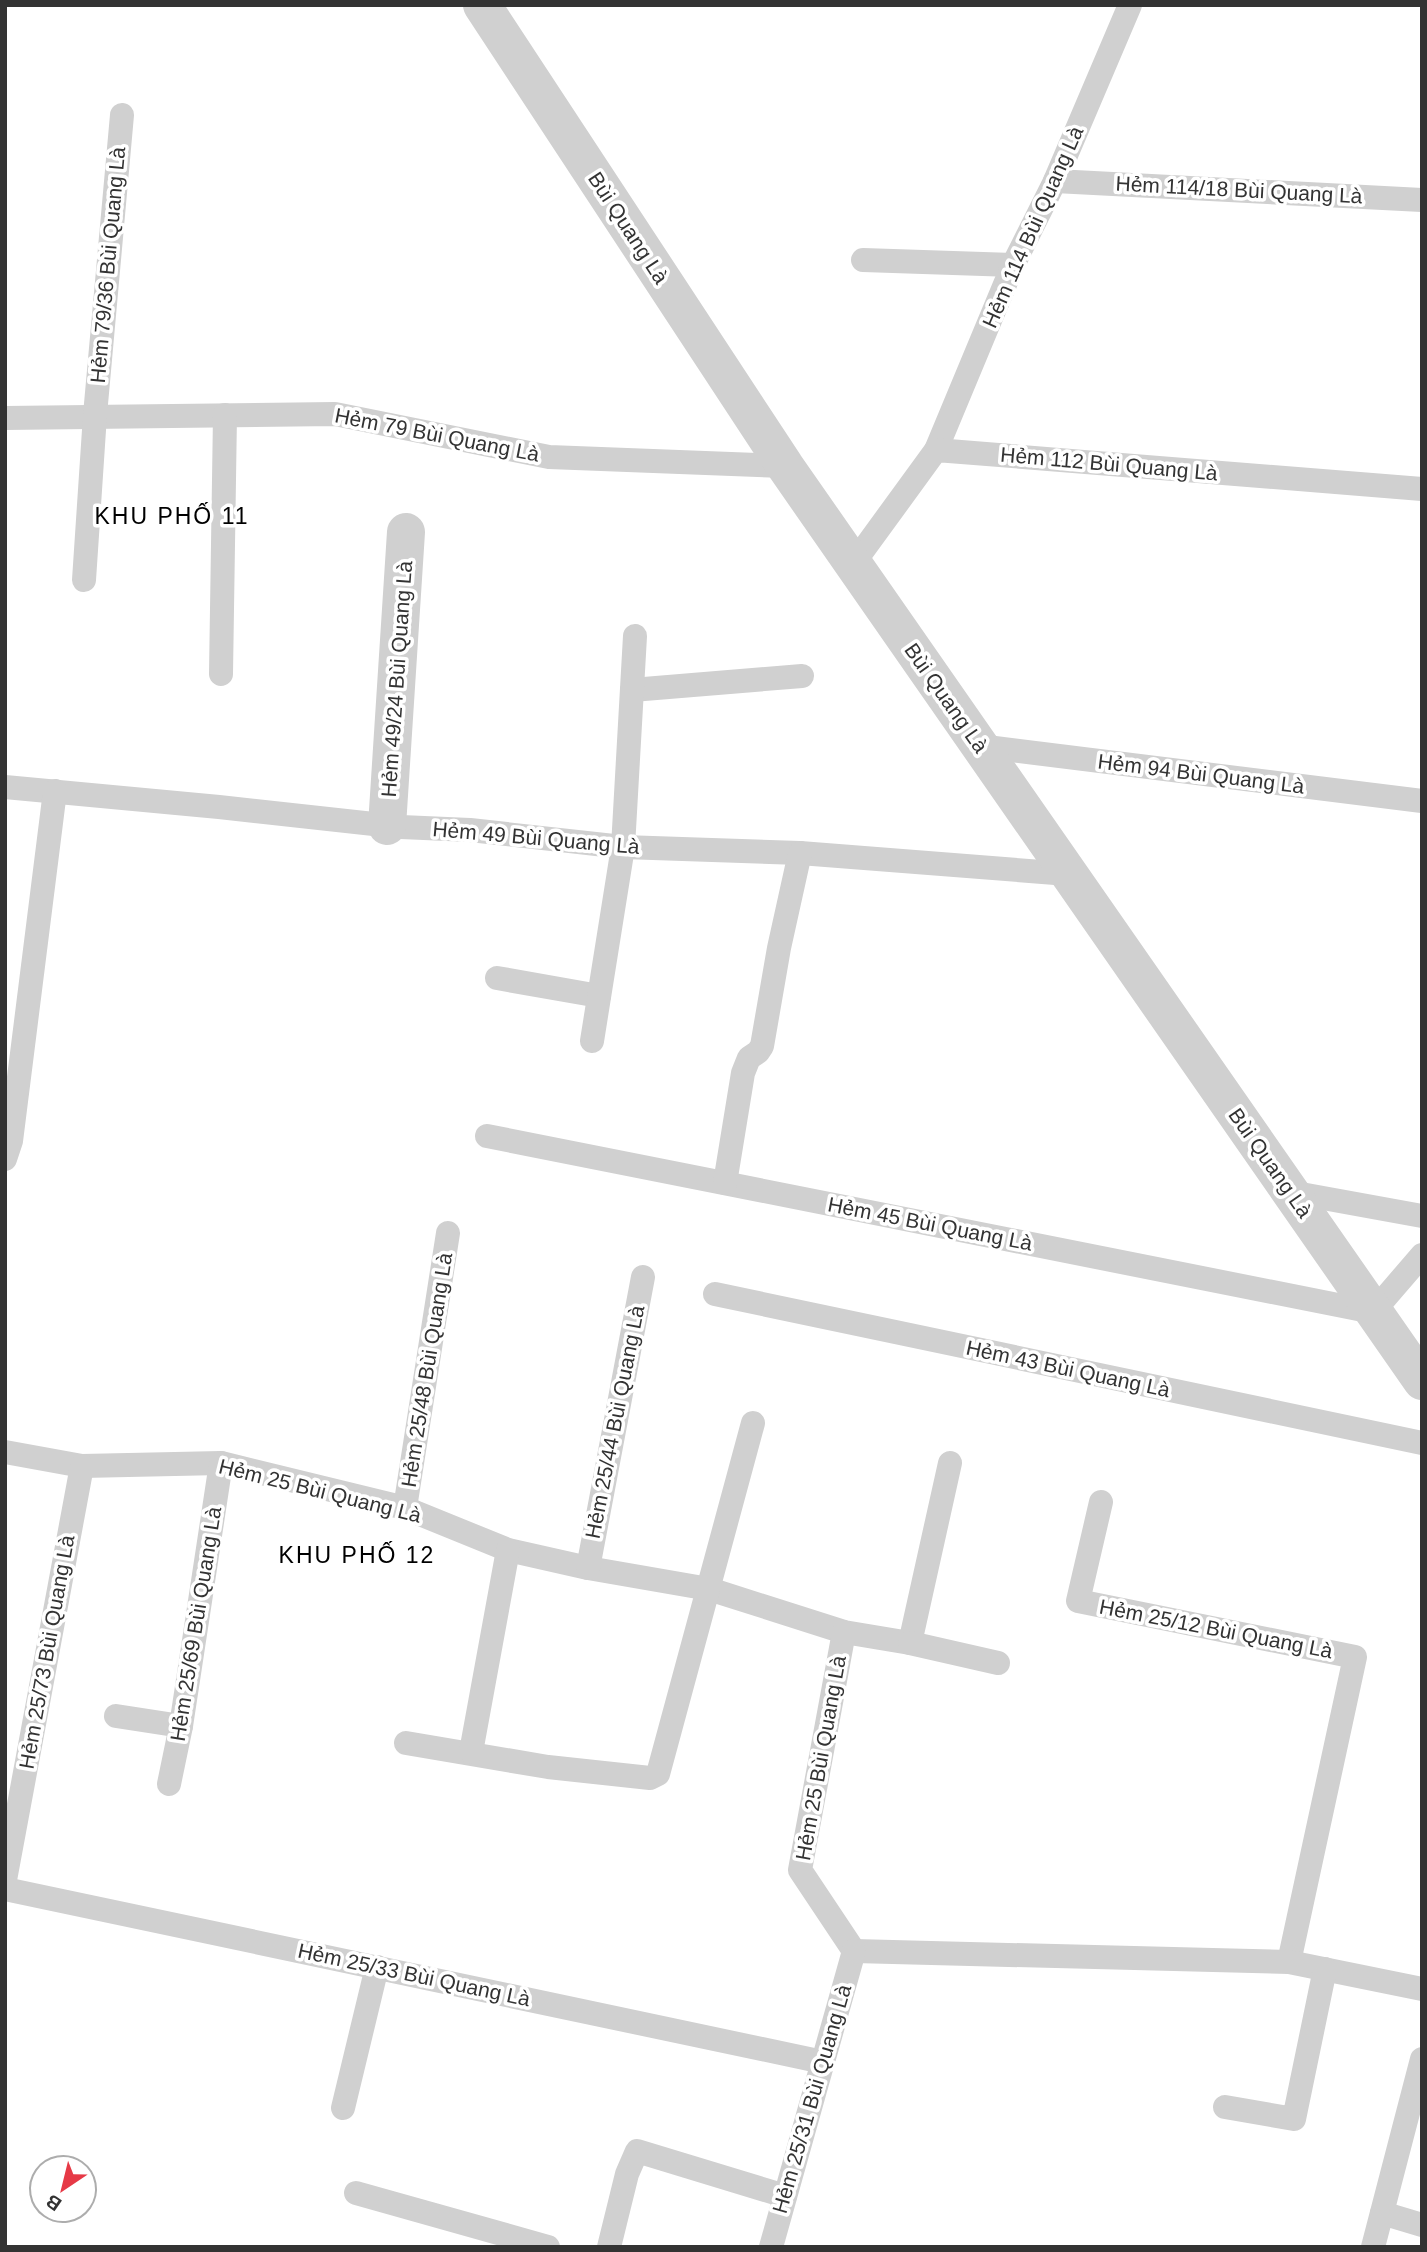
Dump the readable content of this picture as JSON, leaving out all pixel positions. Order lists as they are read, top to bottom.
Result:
{
  "streets": {
    "street": ["Bùi Quang Là", "Hẻm 49/24 Bùi Quang Là"],
    "lane": [
      "Hẻm 114/18 Bùi Quang Là",
      "Hẻm 114 Bùi Quang Là",
      "Hẻm 79/36 Bùi Quang Là",
      "Hẻm 79 Bùi Quang Là",
      "Hẻm 112 Bùi Quang Là",
      "Hẻm 94 Bùi Quang Là",
      "Hẻm 49 Bùi Quang Là",
      "Hẻm 45 Bùi Quang Là",
      "Hẻm 43 Bùi Quang Là",
      "Hẻm 25/48 Bùi Quang Là",
      "Hẻm 25/44 Bùi Quang Là",
      "Hẻm 25 Bùi Quang Là",
      "Hẻm 25/69 Bùi Quang Là",
      "Hẻm 25/12 Bùi Quang Là",
      "Hẻm 25/73 Bùi Quang Là",
      "Hẻm 25/33 Bùi Quang Là",
      "Hẻm 25/31 Bùi Quang Là"
    ]
  },
  "crossings": [
    ["Hẻm 114/18 Bùi Quang Là", "Hẻm 114 Bùi Quang Là"],
    ["Hẻm 114 Bùi Quang Là", "Hẻm 112 Bùi Quang Là"],
    ["Bùi Quang Là", "Hẻm 79 Bùi Quang Là"],
    ["Bùi Quang Là", "Hẻm 94 Bùi Quang Là"],
    ["Bùi Quang Là", "Hẻm 49 Bùi Quang Là"],
    ["Bùi Quang Là", "Hẻm 45 Bùi Quang Là"],
    ["Hẻm 79/36 Bùi Quang Là", "Hẻm 79 Bùi Quang Là"],
    ["Hẻm 49/24 Bùi Quang Là", "Hẻm 49 Bùi Quang Là"],
    ["Hẻm 25/48 Bùi Quang Là", "Hẻm 25 Bùi Quang Là"],
    ["Hẻm 25/44 Bùi Quang Là", "Hẻm 25 Bùi Quang Là"],
    ["Hẻm 25 Bùi Quang Là", "Hẻm 25/69 Bùi Quang Là"],
    ["Hẻm 25 Bùi Quang Là", "Hẻm 25/73 Bùi Quang Là"],
    ["Hẻm 25 Bùi Quang Là", "Hẻm 25/31 Bùi Quang Là"],
    ["Hẻm 25/33 Bùi Quang Là", "Hẻm 25/31 Bùi Quang Là"]
  ],
  "districts": ["KHU PHỐ 11", "KHU PHỐ 12"],
  "north": "bottom left"
}
